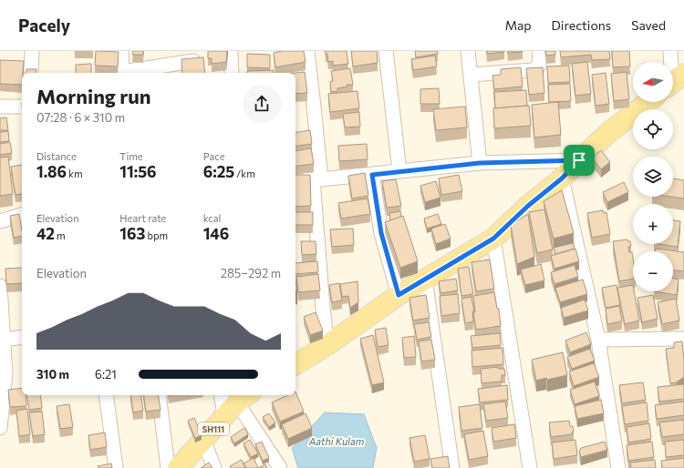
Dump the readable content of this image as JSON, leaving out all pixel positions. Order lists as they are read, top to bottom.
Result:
{
  "streets": {
    "main road": ["SH111"]
  },
  "water": ["Aathi Kulam"],
  "north": "left",
  "page": {
    "header": "Pacely",
    "nav": ["Map", "Directions", "Saved"],
    "map_buttons": ["+", "−"],
    "heading": ["Morning run", "07:28 · 6 × 310 m"],
    "stats": [
      ["Distance", "1.86 km"],
      ["Time", "11:56"],
      ["Pace", "6:25 /km"],
      ["Elevation", "42 m"],
      ["Heart rate", "163 bpm"],
      ["kcal", "146"]
    ],
    "chart": ["Elevation", "285–292 m"],
    "list": [
      {
        "name": "310 m",
        "note": "6:21"
      }
    ]
  }
}
